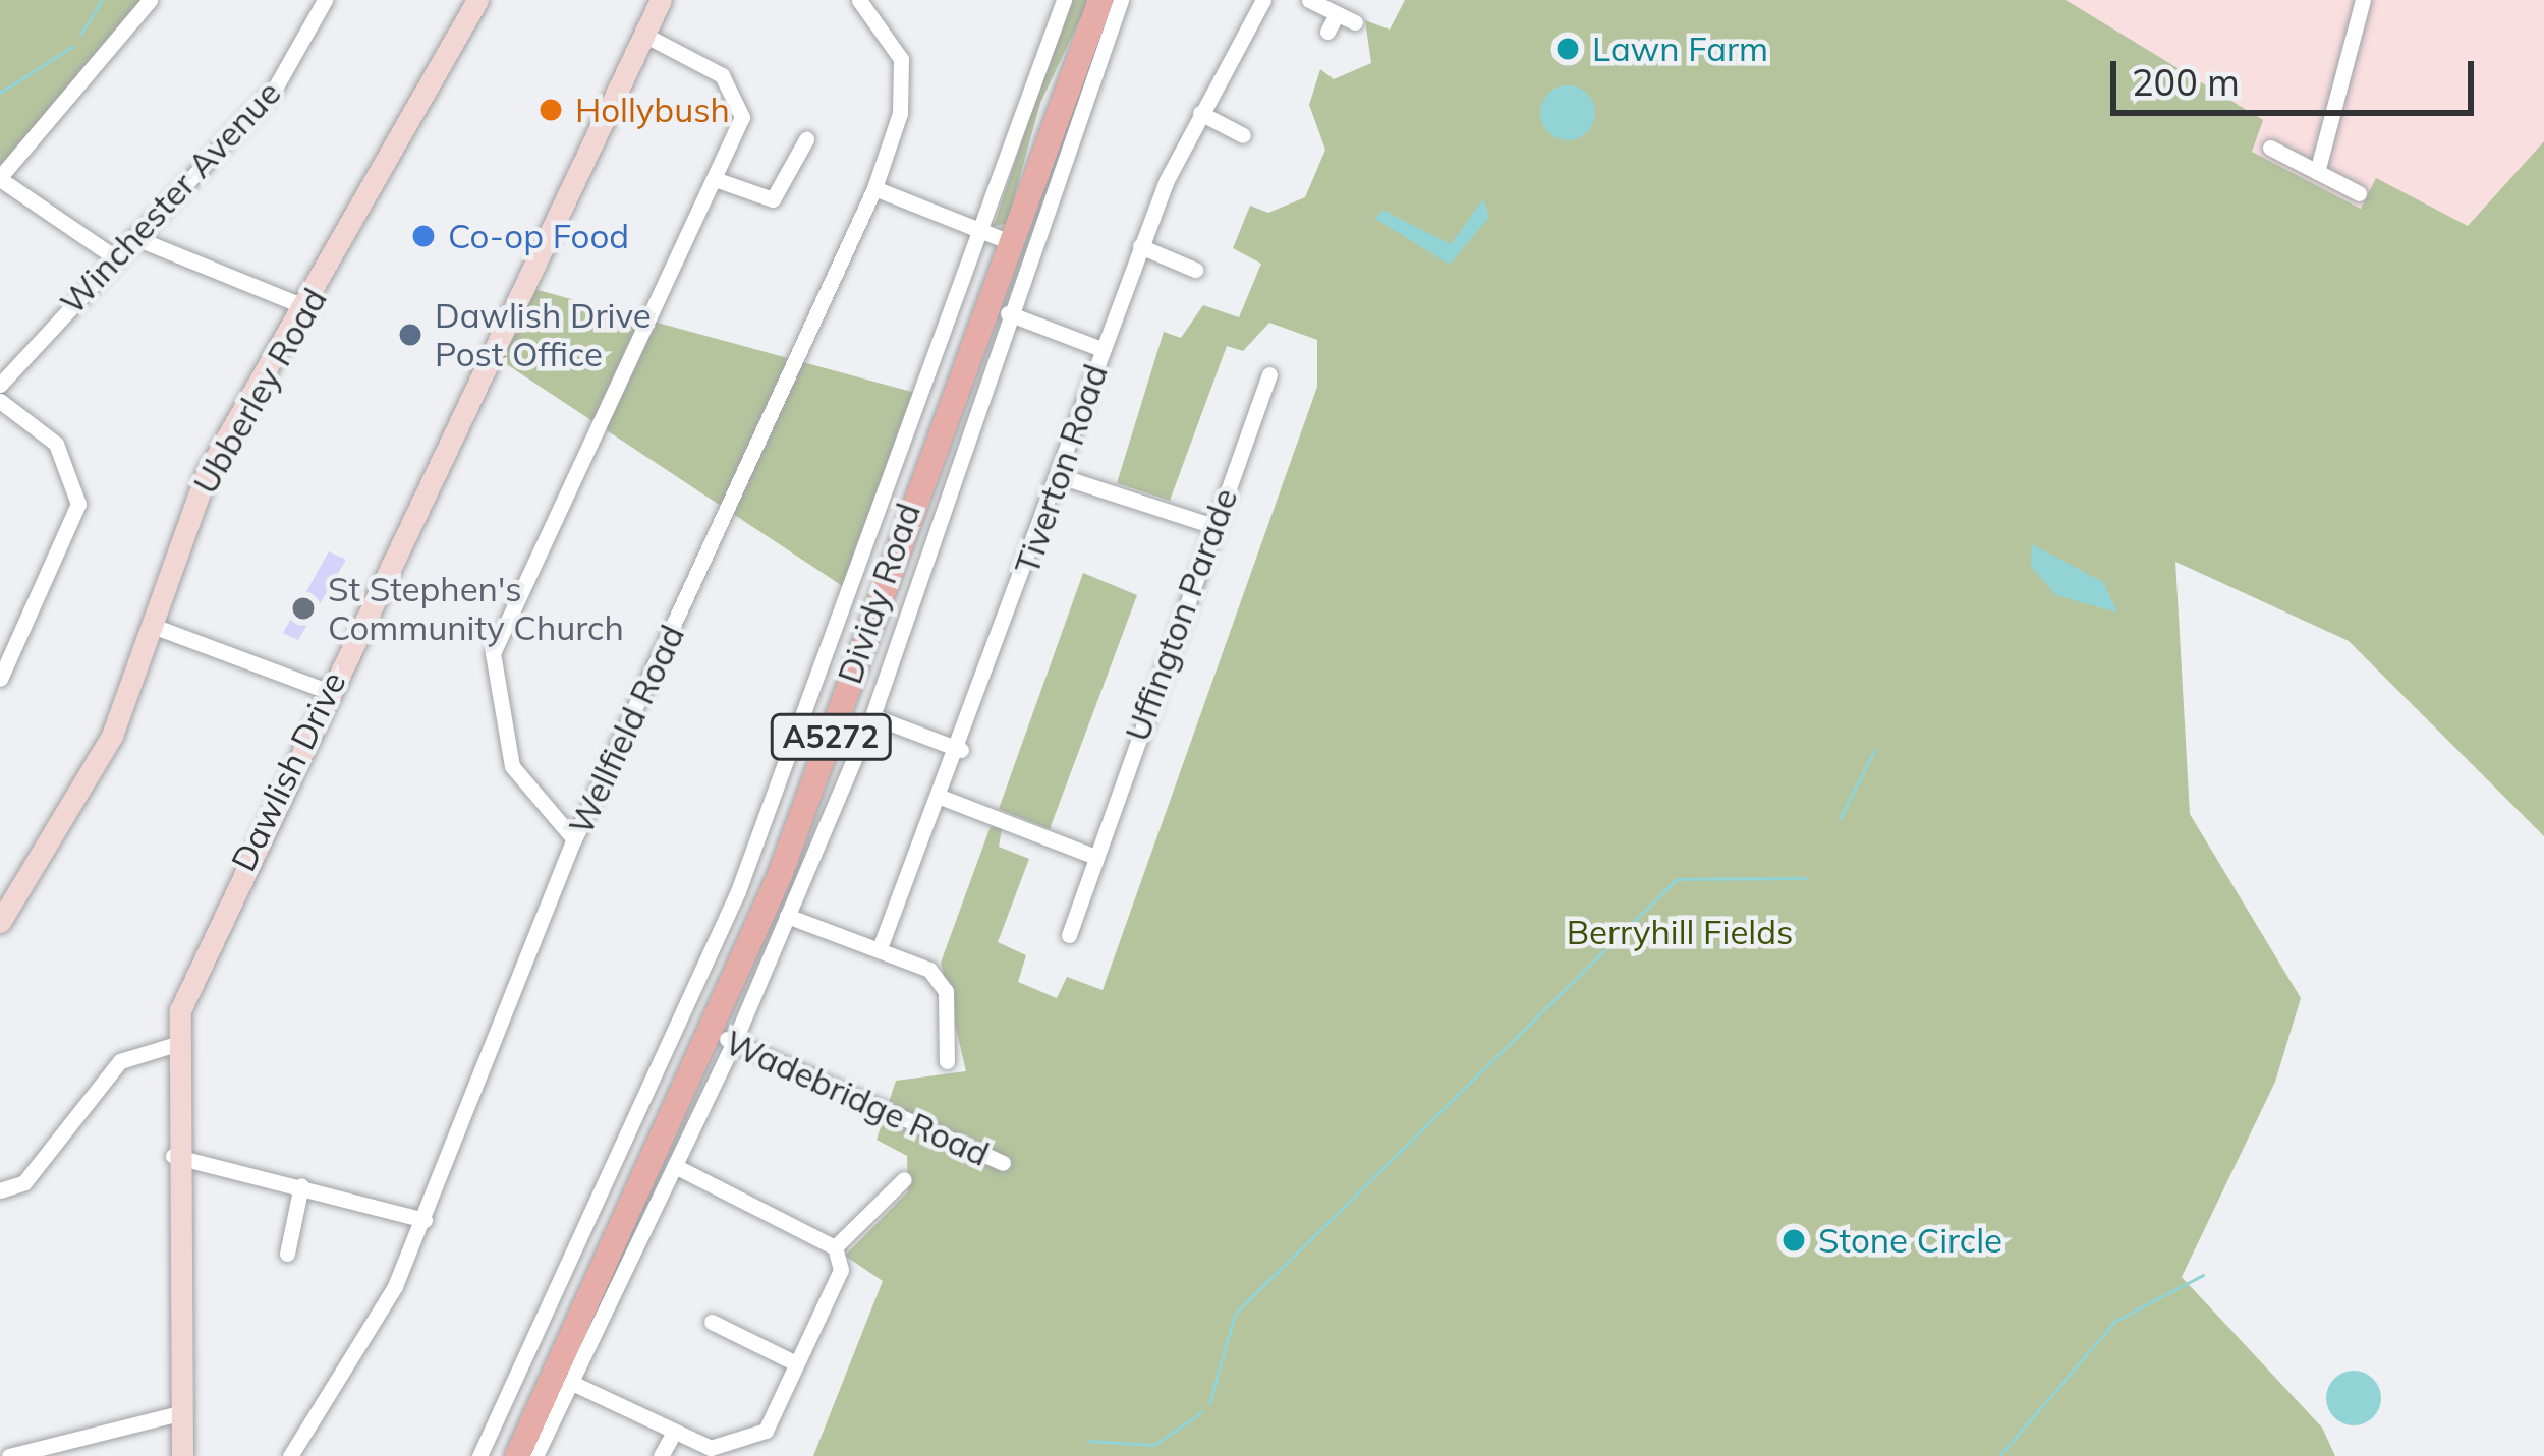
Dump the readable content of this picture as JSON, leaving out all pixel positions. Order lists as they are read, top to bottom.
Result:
{
  "streets": {
    "main road": ["Dividy Road", "A5272"],
    "street": [
      "Winchester Avenue",
      "Ubberley Road",
      "Tiverton Road",
      "Uffington Parade",
      "Wellfield Road",
      "Dawlish Drive",
      "Wadebridge Road"
    ]
  },
  "crossings": [
    ["Dividy Road", "Wadebridge Road"]
  ],
  "parks": ["Berryhill Fields"],
  "places": [
    "Lawn Farm",
    "Hollybush",
    "Co-op Food",
    "Dawlish Drive Post Office",
    "St Stephen's Community Church",
    "Stone Circle"
  ],
  "scale_bar": "200 m"
}
